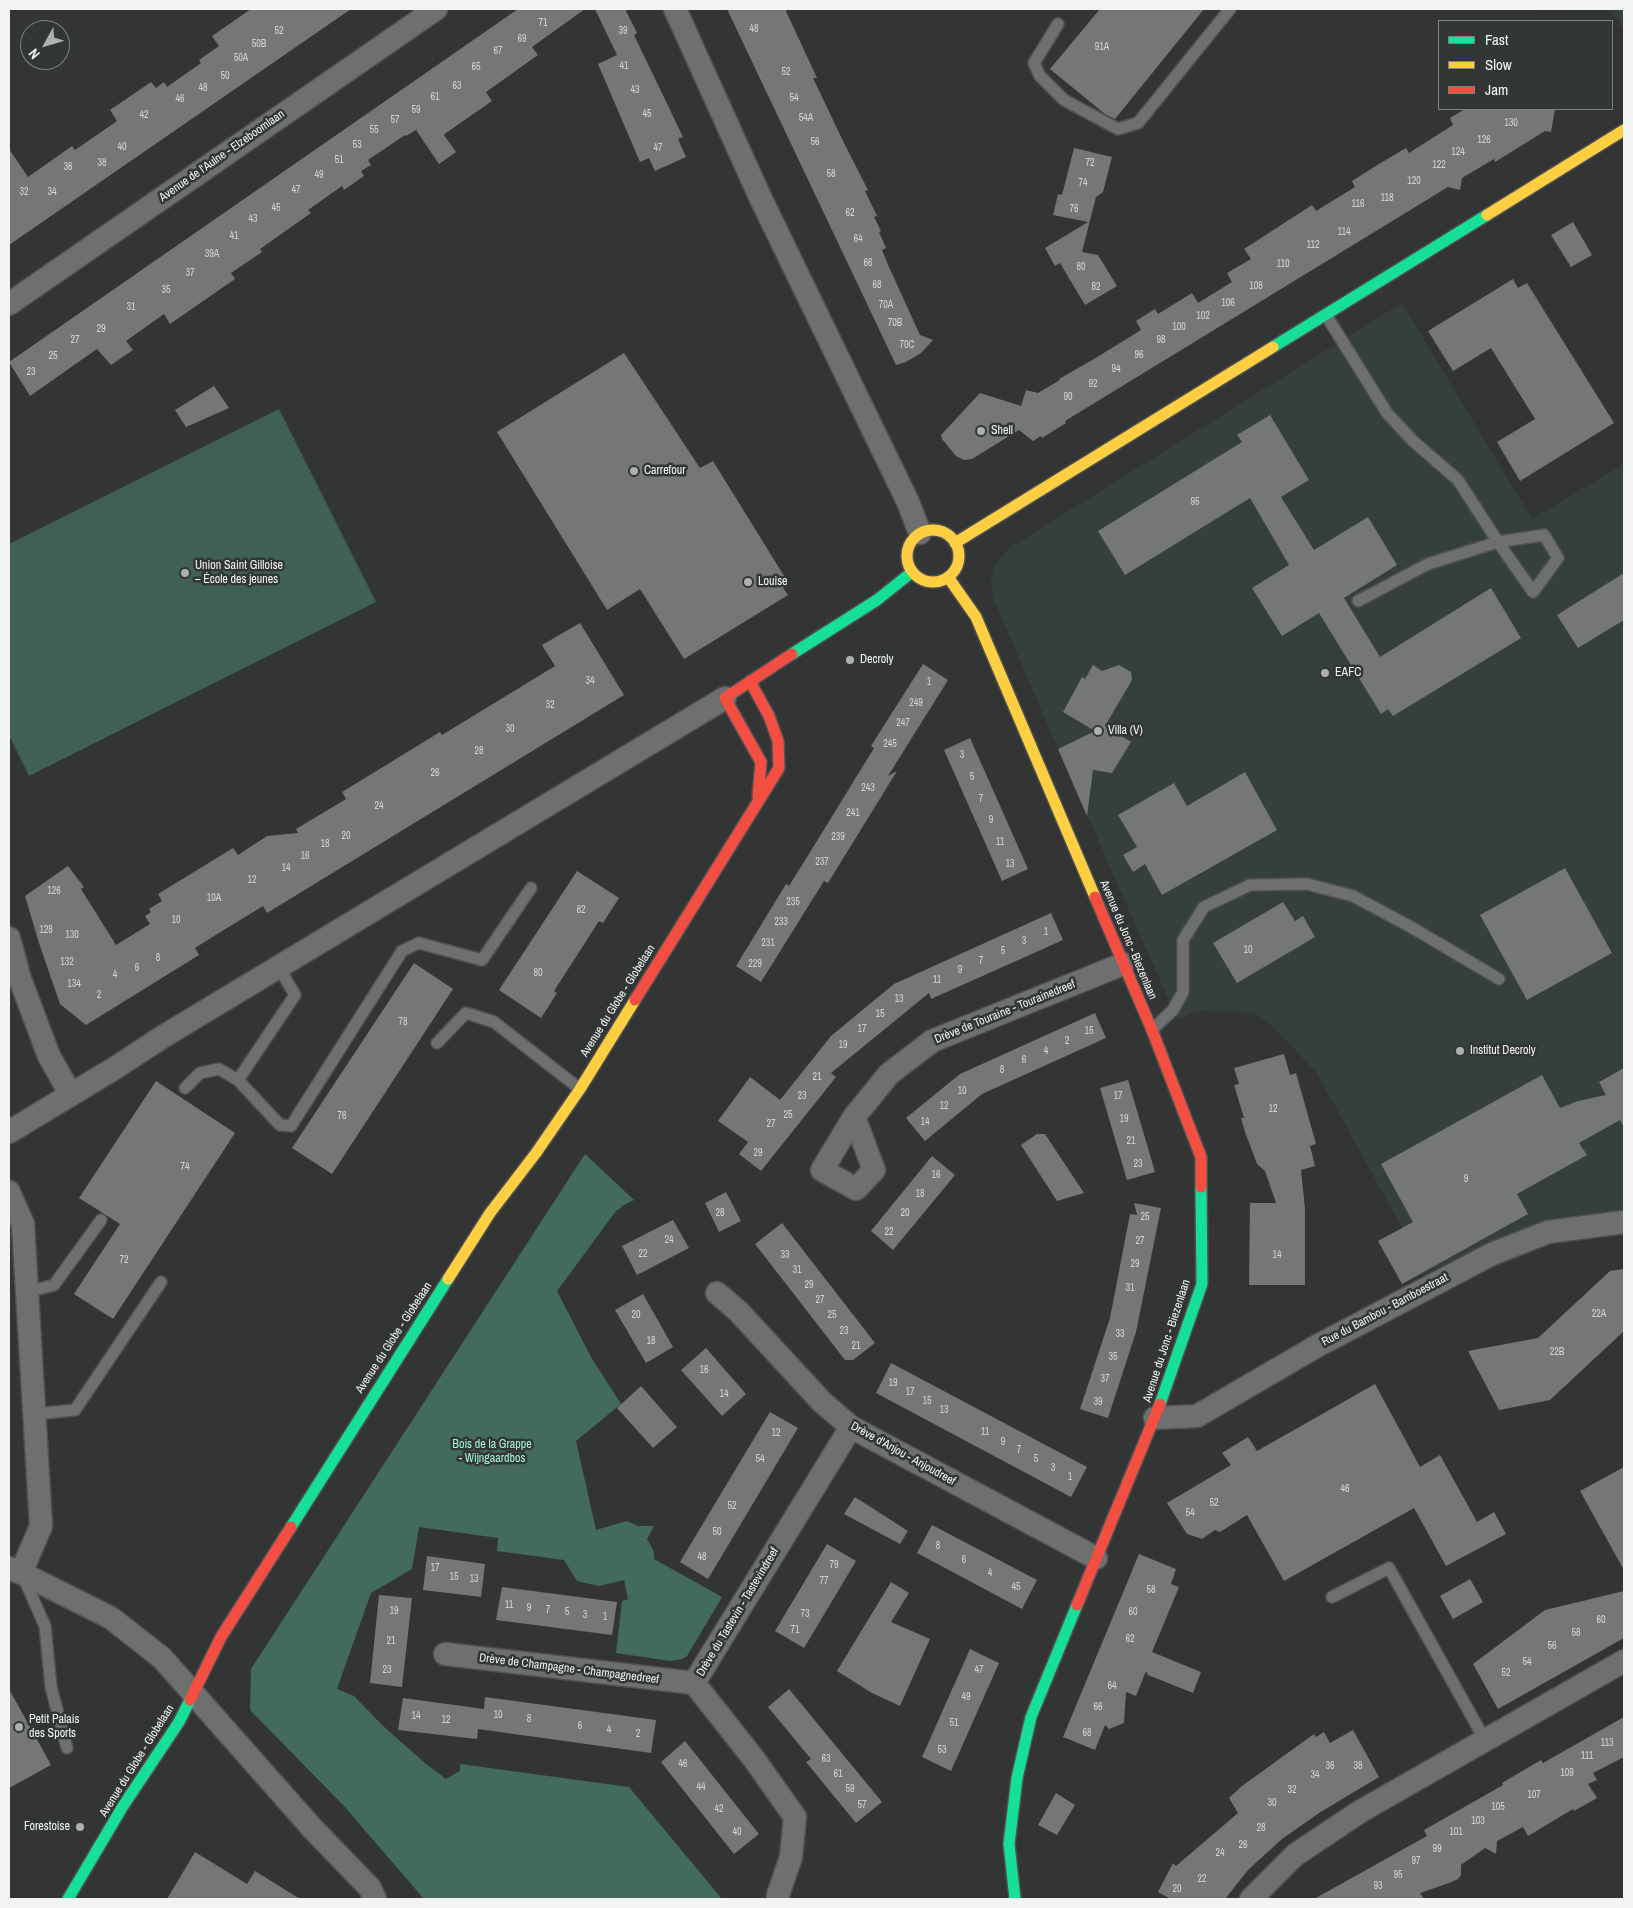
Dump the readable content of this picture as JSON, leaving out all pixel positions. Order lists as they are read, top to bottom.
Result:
{
  "streets": {
    "street": [
      "Avenue de l'Aulne - Elzeboomlaan",
      "Avenue du Jonc - Biezenlaan",
      "Avenue du Globe - Globelaan",
      "Drève de Touraine - Tourainedreef",
      "Rue du Bambou - Bamboestraat",
      "Drève d'Anjou - Anjoudreef",
      "Drève du Tastevin - Tastevindreef",
      "Drève de Champagne - Champagnedreef"
    ]
  },
  "crossings": [
    ["Avenue du Jonc - Biezenlaan", "Drève de Touraine - Tourainedreef"],
    ["Avenue du Jonc - Biezenlaan", "Rue du Bambou - Bamboestraat"],
    ["Avenue du Jonc - Biezenlaan", "Drève d'Anjou - Anjoudreef"],
    ["Drève d'Anjou - Anjoudreef", "Drève du Tastevin - Tastevindreef"],
    ["Drève du Tastevin - Tastevindreef", "Drève de Champagne - Champagnedreef"]
  ],
  "parks": ["Bois de la Grappe - Wijngaardbos"],
  "places": [
    "Shell",
    "Carrefour",
    "Union Saint Gilloise – École des jeunes",
    "Louise",
    "Decroly",
    "EAFC",
    "Villa (V)",
    "Institut Decroly",
    "Petit Palais des Sports",
    "Forestoise"
  ],
  "house_numbers": [
    "71",
    "48",
    "52",
    "39",
    "69",
    "50B",
    "91A",
    "67",
    "50A",
    "41",
    "65",
    "52",
    "50",
    "63",
    "48",
    "43",
    "61",
    "54",
    "46",
    "59",
    "45",
    "42",
    "54A",
    "57",
    "130",
    "55",
    "126",
    "56",
    "53",
    "40",
    "47",
    "124",
    "51",
    "38",
    "72",
    "122",
    "36",
    "58",
    "49",
    "120",
    "74",
    "47",
    "32",
    "34",
    "118",
    "116",
    "45",
    "76",
    "62",
    "43",
    "114",
    "41",
    "64",
    "112",
    "39A",
    "66",
    "110",
    "80",
    "37",
    "68",
    "108",
    "82",
    "35",
    "106",
    "70A",
    "31",
    "102",
    "70B",
    "100",
    "29",
    "27",
    "98",
    "70C",
    "96",
    "25",
    "94",
    "23",
    "92",
    "90",
    "95",
    "34",
    "1",
    "249",
    "32",
    "247",
    "30",
    "245",
    "28",
    "3",
    "26",
    "5",
    "243",
    "7",
    "24",
    "241",
    "9",
    "20",
    "239",
    "11",
    "18",
    "16",
    "237",
    "13",
    "14",
    "12",
    "126",
    "10A",
    "235",
    "82",
    "10",
    "233",
    "128",
    "1",
    "130",
    "3",
    "231",
    "10",
    "5",
    "8",
    "7",
    "132",
    "229",
    "6",
    "9",
    "80",
    "4",
    "11",
    "134",
    "2",
    "13",
    "15",
    "78",
    "17",
    "15",
    "2",
    "19",
    "4",
    "6",
    "8",
    "21",
    "10",
    "23",
    "17",
    "12",
    "12",
    "25",
    "76",
    "19",
    "14",
    "27",
    "21",
    "29",
    "23",
    "74",
    "16",
    "9",
    "18",
    "28",
    "20",
    "25",
    "22",
    "24",
    "27",
    "22",
    "33",
    "14",
    "72",
    "29",
    "31",
    "29",
    "31",
    "27",
    "22A",
    "20",
    "25",
    "23",
    "33",
    "18",
    "21",
    "22B",
    "35",
    "16",
    "37",
    "19",
    "17",
    "14",
    "15",
    "39",
    "13",
    "11",
    "12",
    "9",
    "7",
    "54",
    "5",
    "3",
    "1",
    "46",
    "52",
    "52",
    "54",
    "50",
    "8",
    "48",
    "6",
    "79",
    "17",
    "4",
    "15",
    "13",
    "77",
    "45",
    "58",
    "11",
    "9",
    "7",
    "19",
    "5",
    "60",
    "73",
    "3",
    "1",
    "60",
    "71",
    "58",
    "62",
    "21",
    "56",
    "54",
    "23",
    "47",
    "52",
    "64",
    "49",
    "66",
    "10",
    "14",
    "8",
    "12",
    "51",
    "6",
    "4",
    "68",
    "2",
    "113",
    "53",
    "111",
    "63",
    "46",
    "36",
    "38",
    "109",
    "61",
    "34",
    "44",
    "59",
    "32",
    "107",
    "30",
    "57",
    "105",
    "42",
    "103",
    "28",
    "40",
    "101",
    "26",
    "99",
    "24",
    "97",
    "95",
    "22",
    "93",
    "20"
  ],
  "legend": ["Fast", "Slow", "Jam"],
  "north": "bottom left"
}
